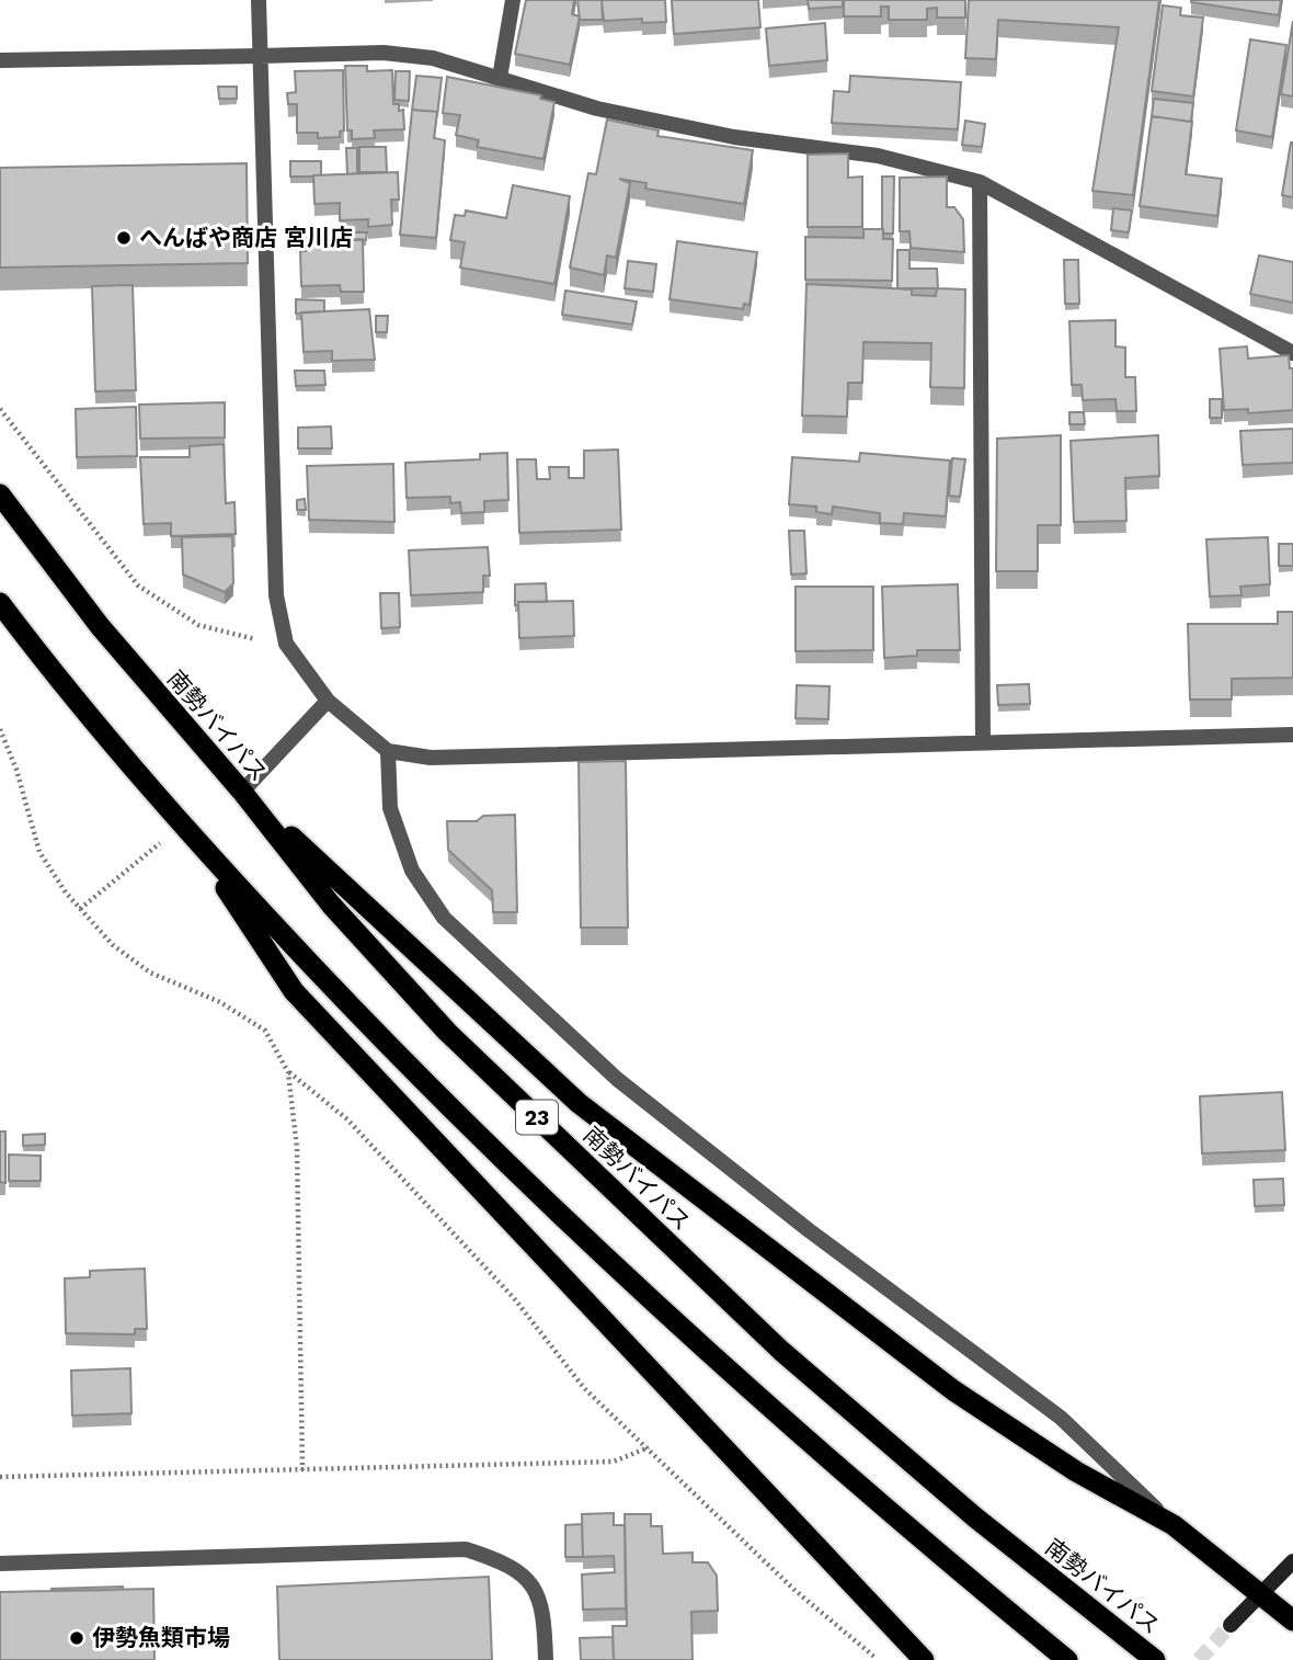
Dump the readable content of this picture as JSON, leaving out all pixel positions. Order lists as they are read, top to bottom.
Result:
{
  "streets": {
    "highway": ["南勢バイパス", "23"]
  },
  "places": ["へんばや商店 宮川店", "伊勢魚類市場"]
}
